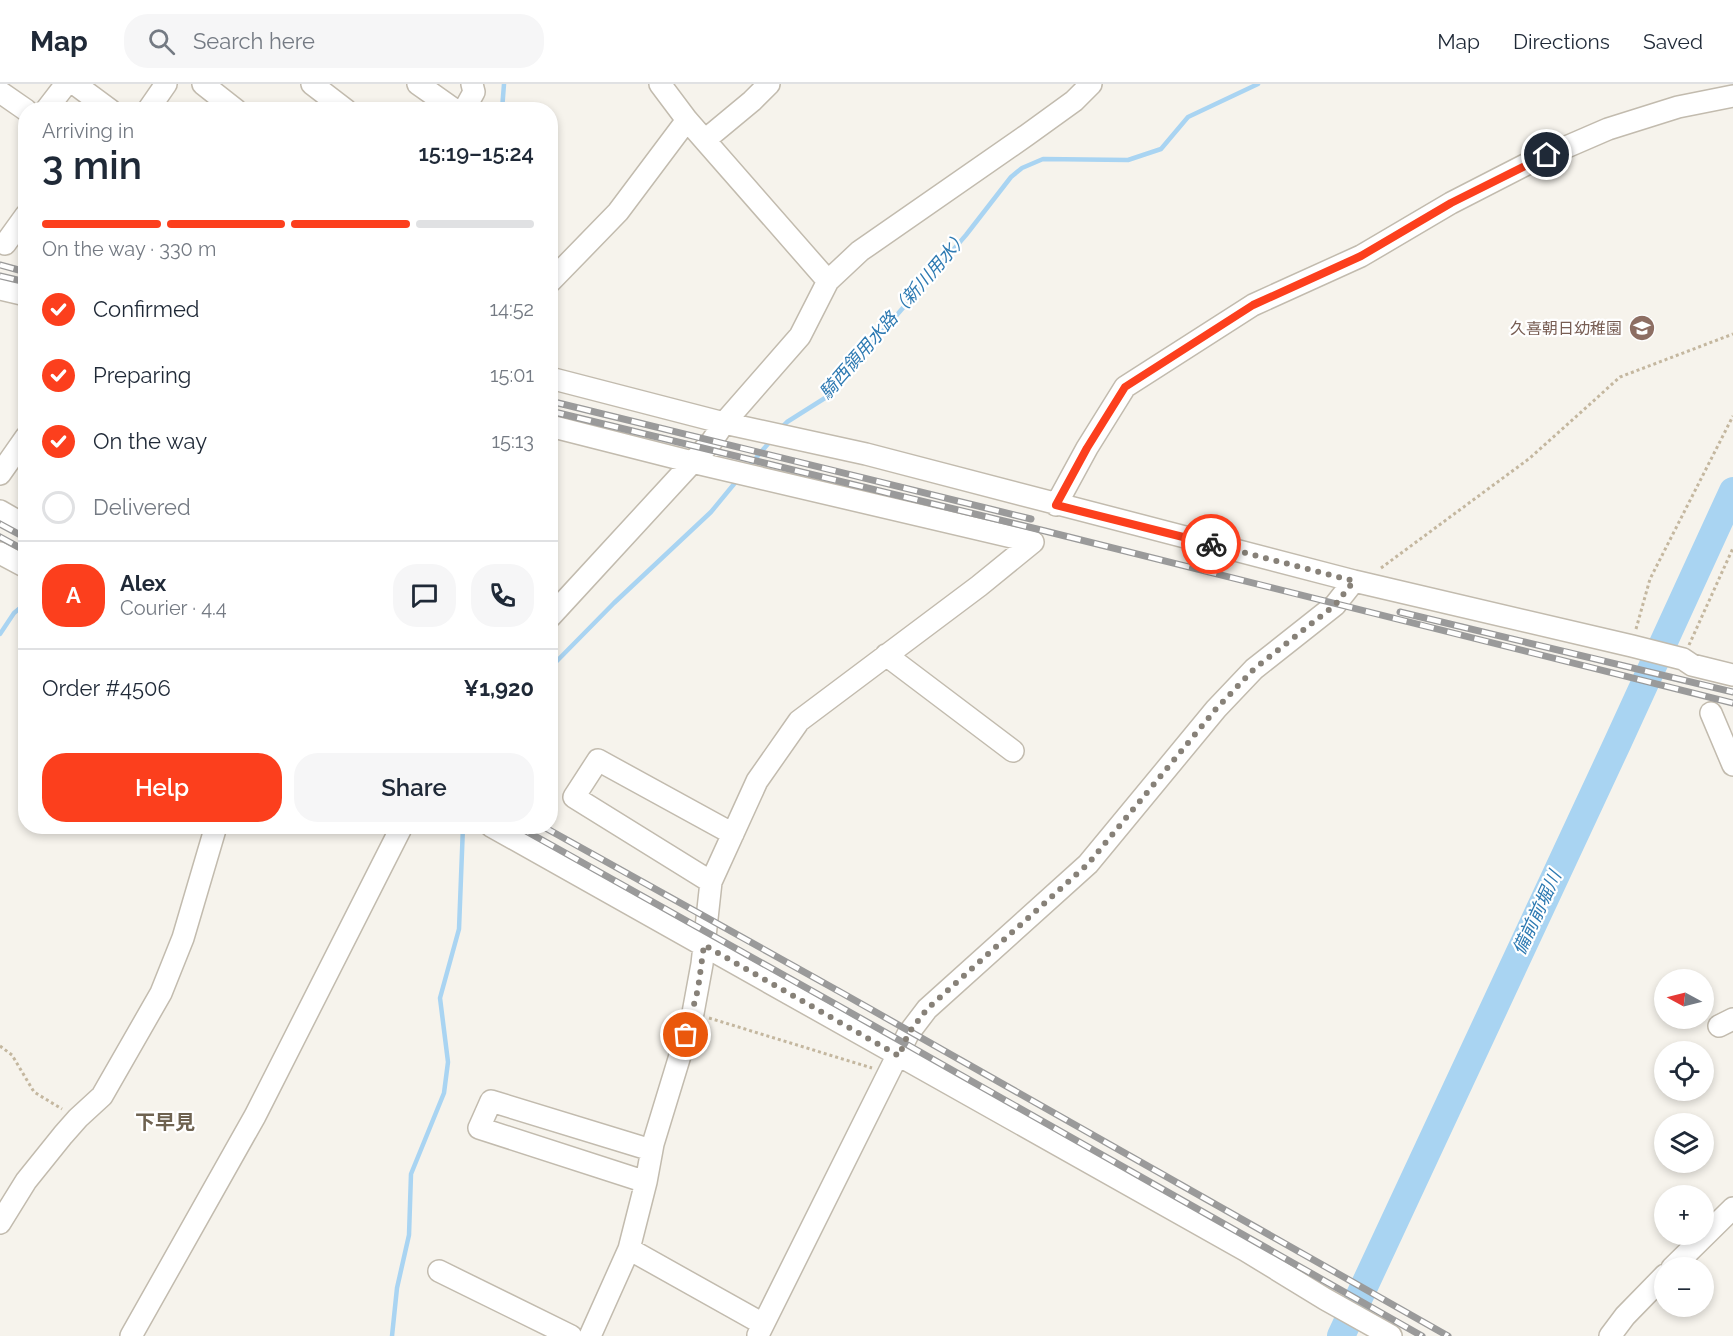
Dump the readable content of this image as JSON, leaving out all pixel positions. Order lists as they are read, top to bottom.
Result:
{
  "districts": ["下早見"],
  "water": ["騎西領用水路（新川用水）", "備前前堀川"],
  "places": {
    "school or university": ["久喜朝日幼稚園"]
  },
  "north": "left",
  "page": {
    "header": "Map",
    "search": "Search here",
    "nav": ["Map", "Directions", "Saved"],
    "heading": ["3 min", "Arriving in", "15:19–15:24"],
    "panel": [
      "Alex",
      "Courier · 4.4",
      "Order #4506",
      "¥1,920"
    ],
    "bar": "On the way · 330 m",
    "list": [
      ["Confirmed", "14:52"],
      ["Preparing", "15:01"],
      ["On the way", "15:13"],
      "Delivered"
    ],
    "round": "A",
    "buttons": ["Help", "Share"],
    "map_buttons": ["+", "−"]
  }
}
